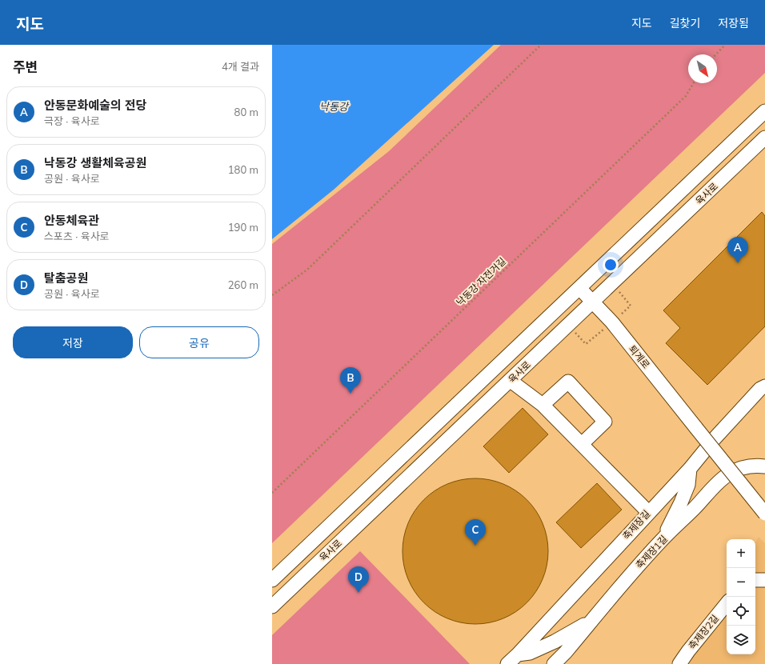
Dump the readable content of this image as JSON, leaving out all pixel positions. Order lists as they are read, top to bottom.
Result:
{
  "streets": {
    "street": [
      "육사로",
      "퇴계로",
      "축제장길",
      "축제장1길",
      "축제장2길"
    ],
    "path": ["낙동강 자전거길"]
  },
  "crossings": [
    ["육사로", "퇴계로"]
  ],
  "water": ["낙동강"],
  "north": "bottom right",
  "page": {
    "header": "지도",
    "nav": ["지도", "길찾기", "저장됨"],
    "heading": ["주변", "4개 결과"],
    "list": [
      {
        "mark": "A",
        "name": "안동문화예술의 전당",
        "note": "극장 · 육사로",
        "value": "80 m"
      },
      {
        "mark": "B",
        "name": "낙동강 생활체육공원",
        "note": "공원 · 육사로",
        "value": "180 m"
      },
      {
        "mark": "C",
        "name": "안동체육관",
        "note": "스포츠 · 육사로",
        "value": "190 m"
      },
      {
        "mark": "D",
        "name": "탈춤공원",
        "note": "공원 · 육사로",
        "value": "260 m"
      }
    ],
    "pins": [
      "A",
      "B",
      "C",
      "D"
    ],
    "buttons": ["저장", "공유"],
    "map_buttons": ["+", "−"]
  }
}
